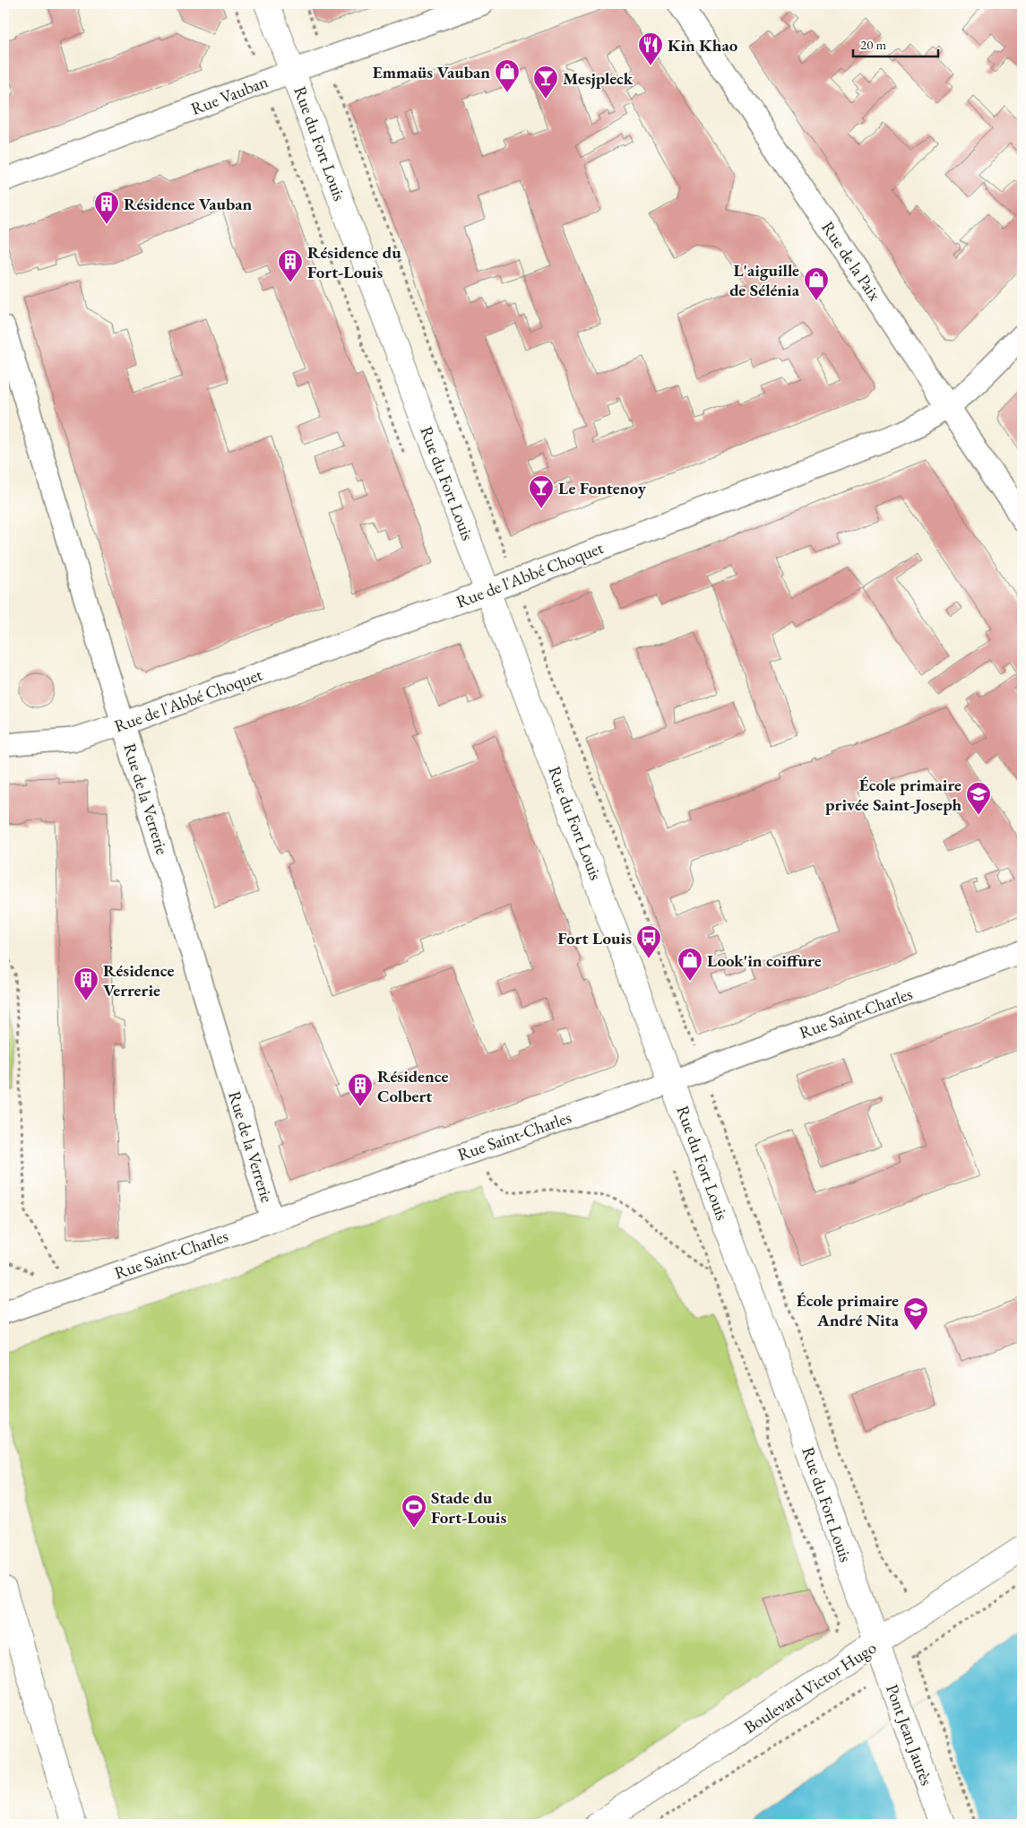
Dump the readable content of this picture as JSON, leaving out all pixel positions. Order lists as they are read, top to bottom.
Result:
{
  "streets": {
    "street": [
      "Rue Vauban",
      "Rue du Fort Louis",
      "Rue de la Paix",
      "Rue de l'Abbé Choquet",
      "Rue de la Verrerie",
      "Rue Saint-Charles",
      "Boulevard Victor Hugo",
      "Pont Jean Jaurès"
    ]
  },
  "crossings": [
    ["Rue Vauban", "Rue du Fort Louis"],
    ["Rue du Fort Louis", "Rue de l'Abbé Choquet"],
    ["Rue du Fort Louis", "Rue Saint-Charles"],
    ["Rue du Fort Louis", "Boulevard Victor Hugo"],
    ["Rue du Fort Louis", "Pont Jean Jaurès"],
    ["Rue de la Paix", "Rue de l'Abbé Choquet"],
    ["Rue de l'Abbé Choquet", "Rue de la Verrerie"],
    ["Rue de la Verrerie", "Rue Saint-Charles"],
    ["Boulevard Victor Hugo", "Pont Jean Jaurès"]
  ],
  "places": {
    "restaurant": ["Kin Khao"],
    "shop": ["Emmaüs Vauban", "L'aiguille de Sélénia", "Look'in coiffure"],
    "bar": ["Mesjpleck", "Le Fontenoy"],
    "building": [
      "Résidence Vauban",
      "Résidence du Fort-Louis",
      "Résidence Verrerie",
      "Résidence Colbert"
    ],
    "school or university": ["École primaire privée Saint-Joseph", "École primaire André Nita"],
    "bus stop": ["Fort Louis"],
    "sports": ["Stade du Fort-Louis"]
  },
  "scale_bar": "20 m"
}
